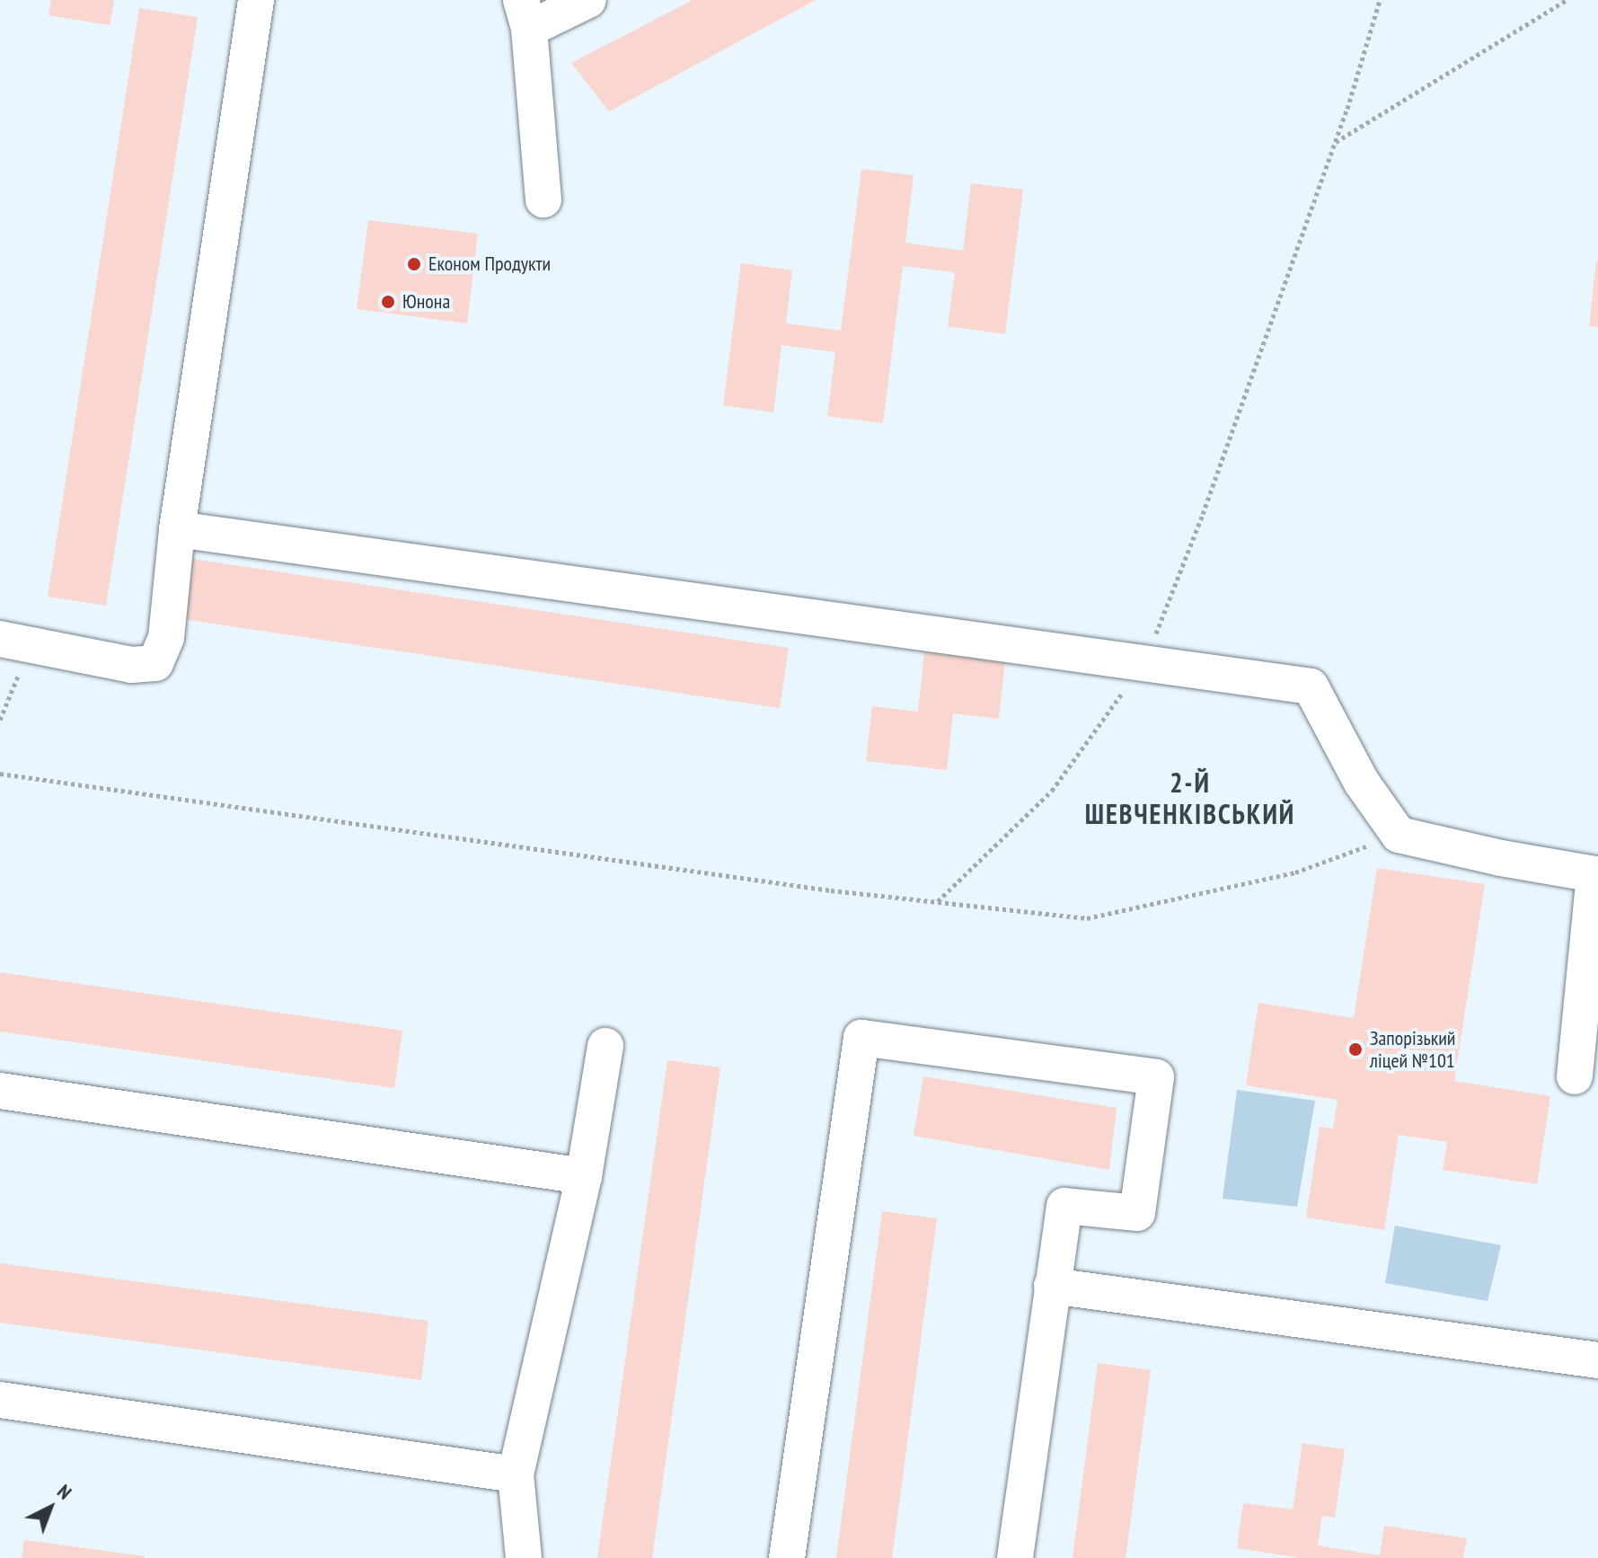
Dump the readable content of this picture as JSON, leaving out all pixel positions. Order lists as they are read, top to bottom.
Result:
{
  "districts": ["2-Й ШЕВЧЕНКІВСЬКИЙ"],
  "places": ["Економ Продукти", "Юнона", "Запорізький ліцей №101"],
  "north": "top right"
}
